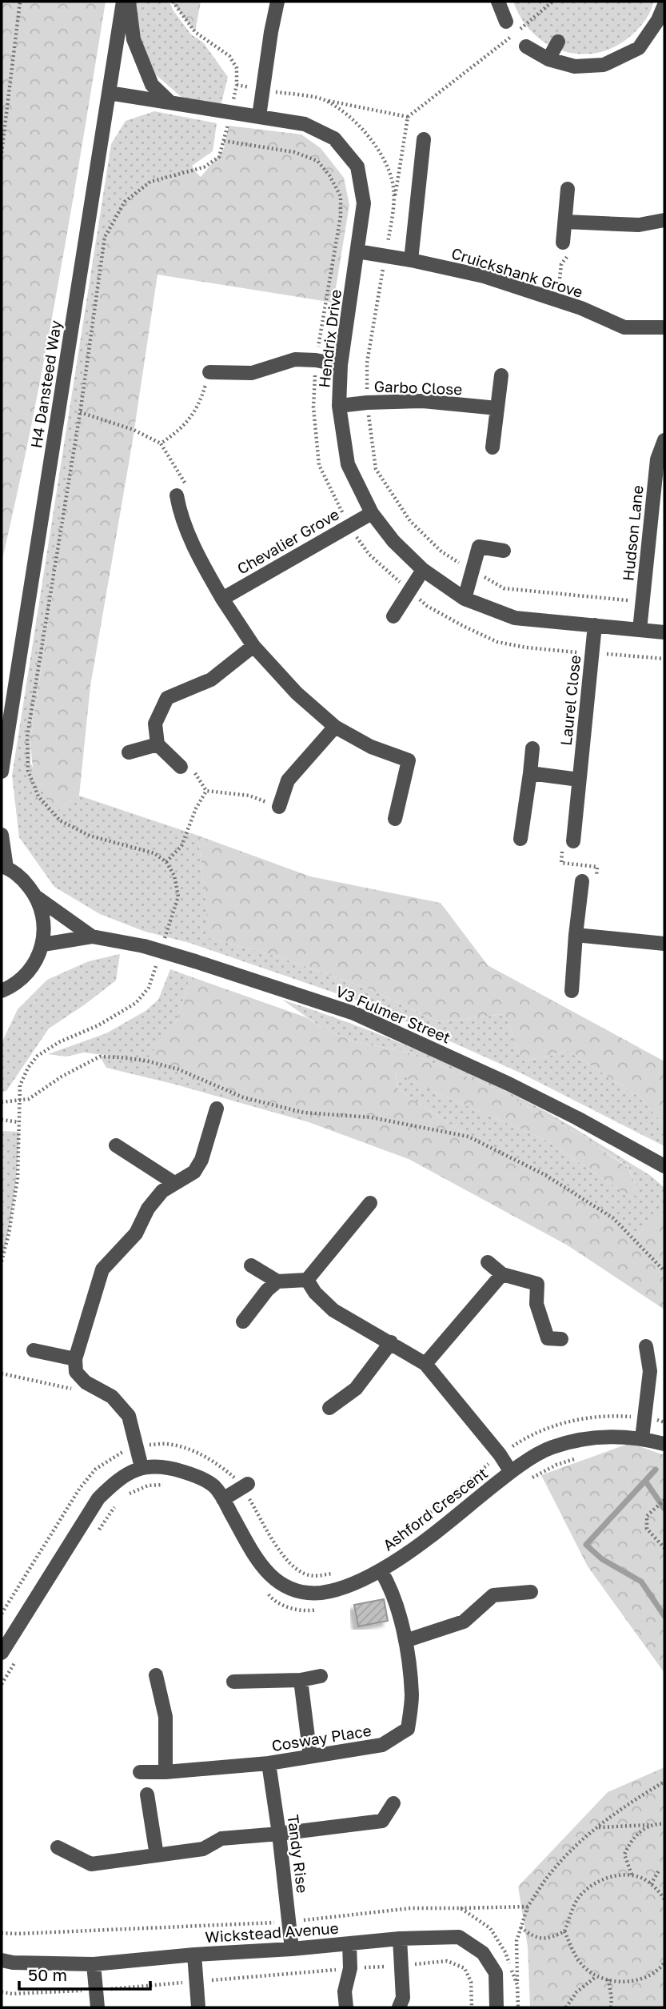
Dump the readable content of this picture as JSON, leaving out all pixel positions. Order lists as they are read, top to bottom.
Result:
{
  "streets": {
    "street": [
      "Cruickshank Grove",
      "Hendrix Drive",
      "H4 Dansteed Way",
      "Garbo Close",
      "Hudson Lane",
      "Chevalier Grove",
      "Laurel Close",
      "V3 Fulmer Street",
      "Ashford Crescent",
      "Cosway Place",
      "Tandy Rise",
      "Wickstead Avenue"
    ]
  },
  "crossings": [
    ["Cruickshank Grove", "Hendrix Drive"],
    ["Hendrix Drive", "H4 Dansteed Way"],
    ["Hendrix Drive", "Garbo Close"],
    ["Hendrix Drive", "Hudson Lane"],
    ["Hendrix Drive", "Chevalier Grove"],
    ["Hendrix Drive", "Laurel Close"],
    ["Ashford Crescent", "Cosway Place"],
    ["Cosway Place", "Tandy Rise"],
    ["Tandy Rise", "Wickstead Avenue"]
  ],
  "scale_bar": "50 m"
}
